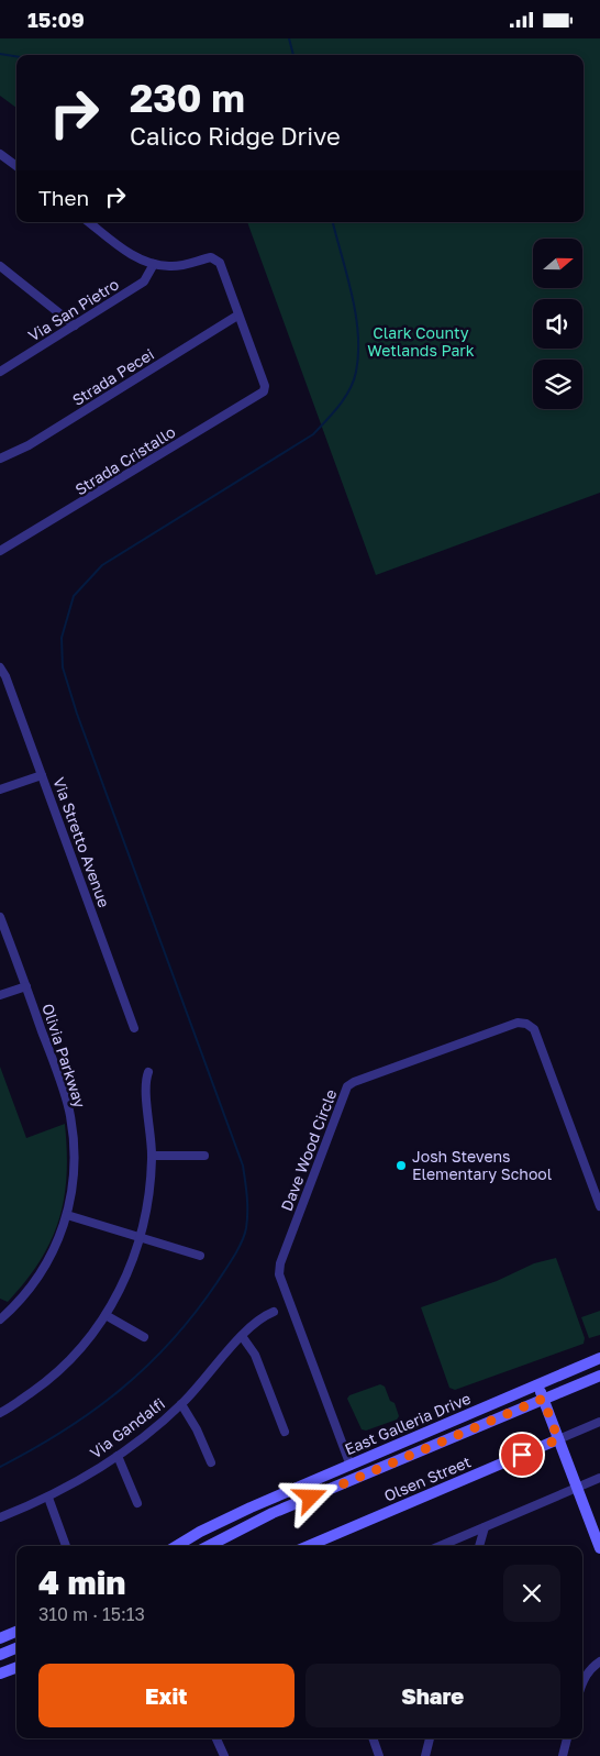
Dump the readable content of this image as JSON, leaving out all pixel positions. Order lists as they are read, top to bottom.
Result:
{
  "streets": {
    "main road": ["East Galleria Drive", "Olsen Street"],
    "street": [
      "Via San Pietro",
      "Strada Pecei",
      "Strada Cristallo",
      "Via Stretto Avenue",
      "Olivia Parkway",
      "Dave Wood Circle",
      "Via Gandalfi"
    ]
  },
  "crossings": [
    ["Strada Pecei", "Strada Cristallo"],
    ["Dave Wood Circle", "East Galleria Drive"]
  ],
  "parks": ["Clark County Wetlands Park"],
  "places": ["Josh Stevens Elementary School"],
  "north": "right",
  "page": {
    "status": "15:09",
    "turn": ["230 m", "Calico Ridge Drive"],
    "then": "Then",
    "heading": ["4 min", "310 m · 15:13"],
    "buttons": ["Exit", "Share"]
  }
}
